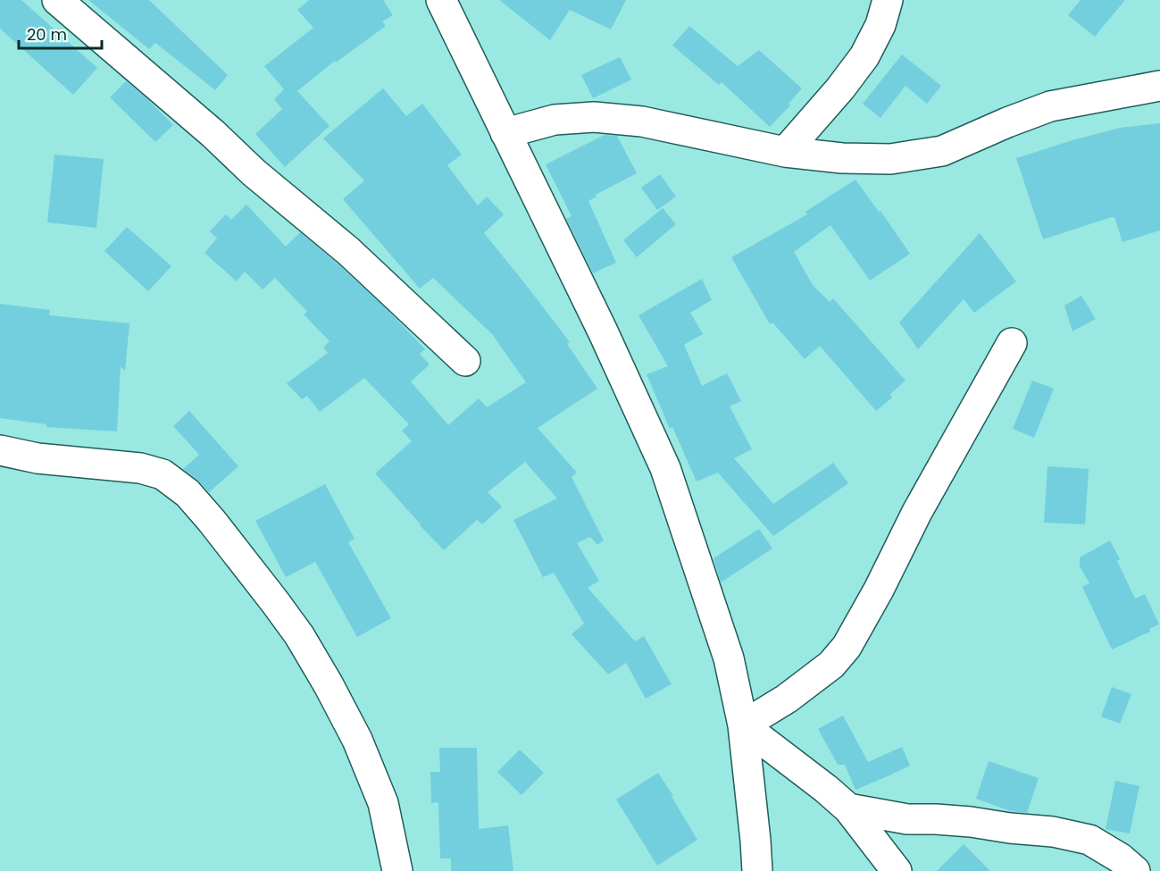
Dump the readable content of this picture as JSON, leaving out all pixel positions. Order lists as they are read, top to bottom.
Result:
{
  "scale_bar": "20 m"
}
